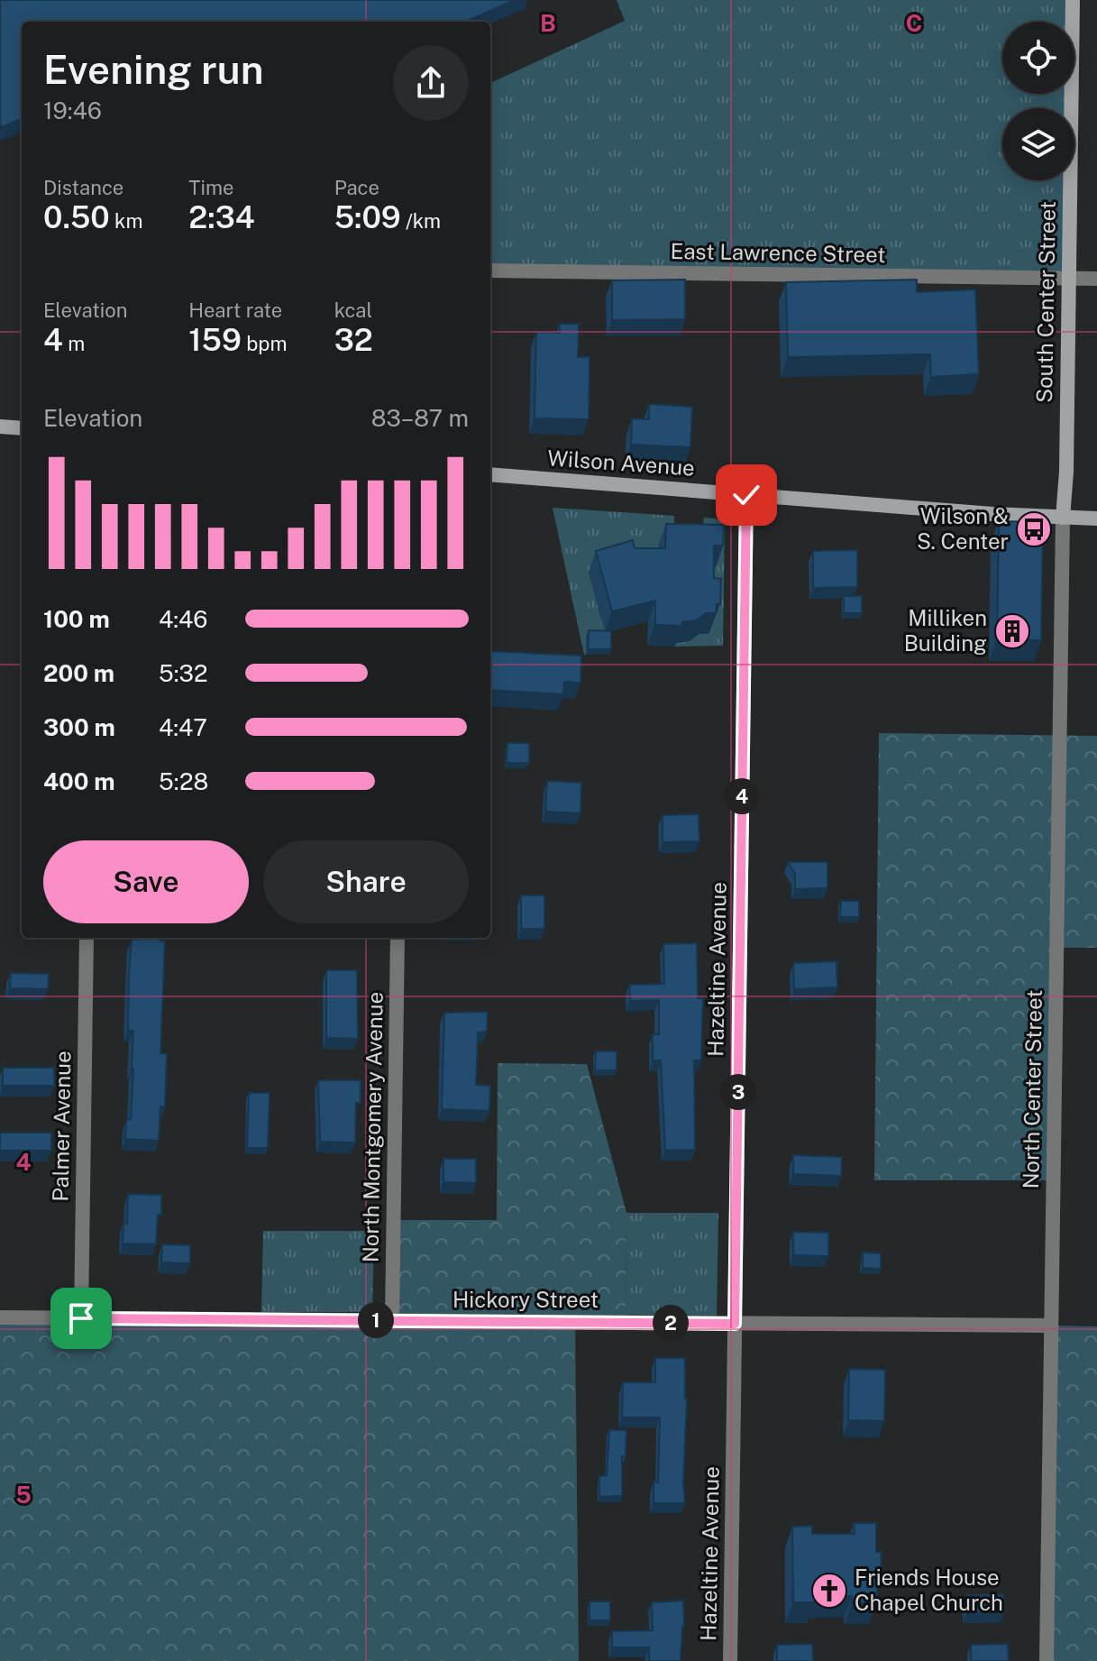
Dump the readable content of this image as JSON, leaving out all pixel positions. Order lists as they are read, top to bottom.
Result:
{
  "streets": {
    "main road": ["South Center Street", "Wilson Avenue"],
    "street": [
      "East Lawrence Street",
      "Hazeltine Avenue",
      "North Center Street",
      "Palmer Avenue",
      "North Montgomery Avenue",
      "Hickory Street"
    ]
  },
  "crossings": [
    ["East Lawrence Street", "South Center Street"],
    ["South Center Street", "Wilson Avenue"],
    ["South Center Street", "North Center Street"],
    ["Wilson Avenue", "Hazeltine Avenue"],
    ["Wilson Avenue", "North Center Street"],
    ["Hazeltine Avenue", "Hickory Street"],
    ["North Center Street", "Hickory Street"],
    ["Palmer Avenue", "Hickory Street"],
    ["North Montgomery Avenue", "Hickory Street"]
  ],
  "places": {
    "bus stop": ["Wilson & S. Center"],
    "building": ["Milliken Building"],
    "church": ["Friends House Chapel Church"]
  },
  "page": {
    "heading": ["Evening run", "19:46"],
    "stats": [
      ["Distance", "0.50 km"],
      ["Time", "2:34"],
      ["Pace", "5:09 /km"],
      ["Elevation", "4 m"],
      ["Heart rate", "159 bpm"],
      ["kcal", "32"]
    ],
    "chart": ["Elevation", "83–87 m"],
    "list": [
      {
        "name": "100 m",
        "note": "4:46"
      },
      {
        "name": "200 m",
        "note": "5:32"
      },
      {
        "name": "300 m",
        "note": "4:47"
      },
      {
        "name": "400 m",
        "note": "5:28"
      }
    ],
    "pins": [
      "4",
      "3",
      "1",
      "2"
    ],
    "buttons": ["Save", "Share"]
  },
  "grid": {
    "columns": ["B", "C"],
    "rows": ["4", "5"]
  }
}
